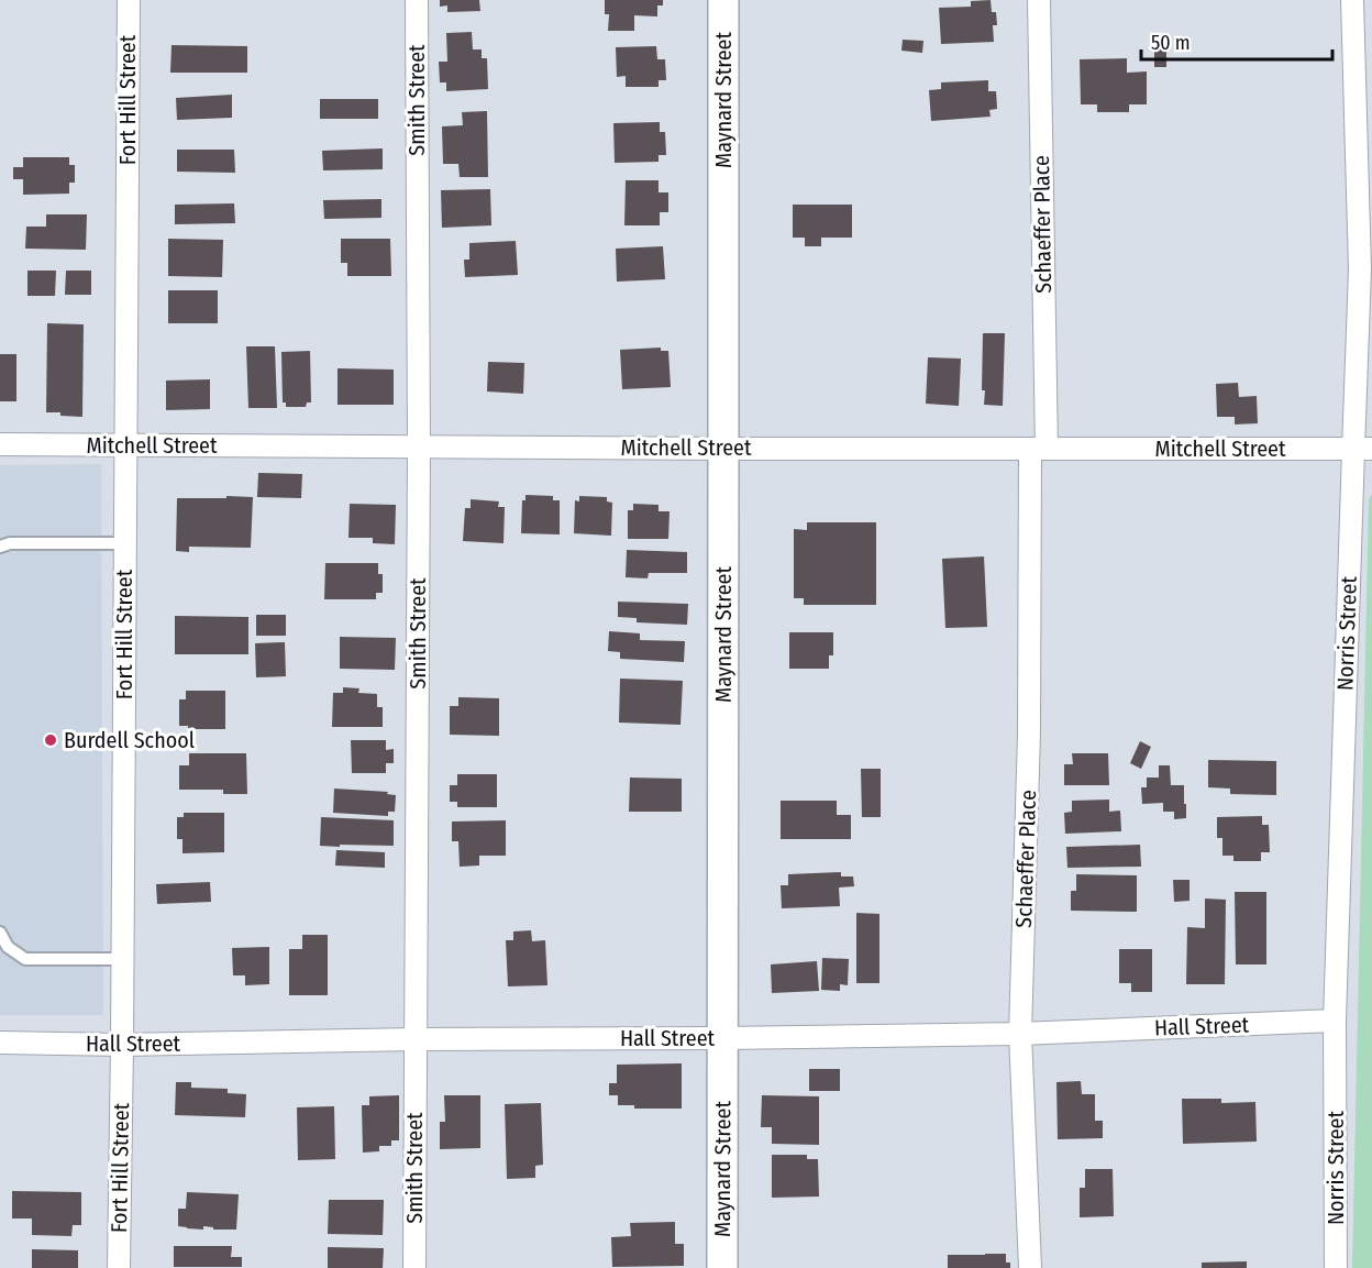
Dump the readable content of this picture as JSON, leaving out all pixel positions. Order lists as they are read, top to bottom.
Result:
{
  "streets": {
    "street": [
      "Fort Hill Street",
      "Smith Street",
      "Maynard Street",
      "Schaeffer Place",
      "Mitchell Street",
      "Norris Street",
      "Hall Street"
    ]
  },
  "crossings": [
    ["Fort Hill Street", "Mitchell Street"],
    ["Fort Hill Street", "Hall Street"],
    ["Smith Street", "Mitchell Street"],
    ["Smith Street", "Hall Street"],
    ["Maynard Street", "Mitchell Street"],
    ["Maynard Street", "Hall Street"],
    ["Schaeffer Place", "Mitchell Street"],
    ["Schaeffer Place", "Hall Street"],
    ["Mitchell Street", "Norris Street"],
    ["Norris Street", "Hall Street"]
  ],
  "places": ["Burdell School"],
  "scale_bar": "50 m"
}
